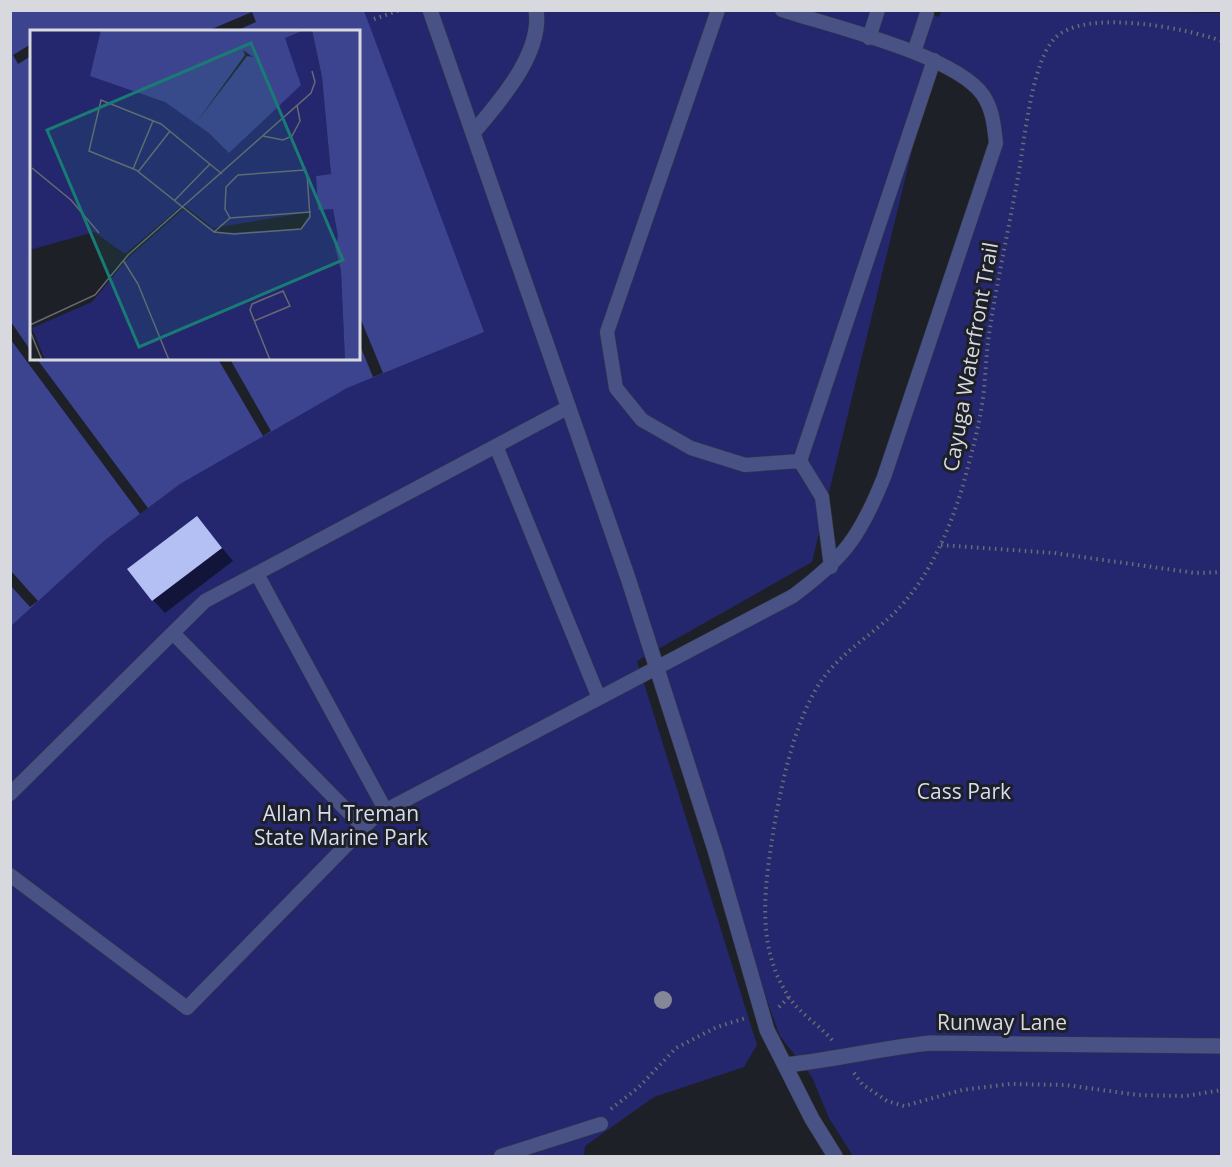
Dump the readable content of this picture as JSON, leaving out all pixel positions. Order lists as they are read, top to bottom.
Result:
{
  "streets": {
    "street": ["Runway Lane"],
    "path": ["Cayuga Waterfront Trail"]
  },
  "crossings": [
    ["Cayuga Waterfront Trail", "Runway Lane"]
  ],
  "parks": ["Cass Park", "Allan H. Treman State Marine Park"]
}
